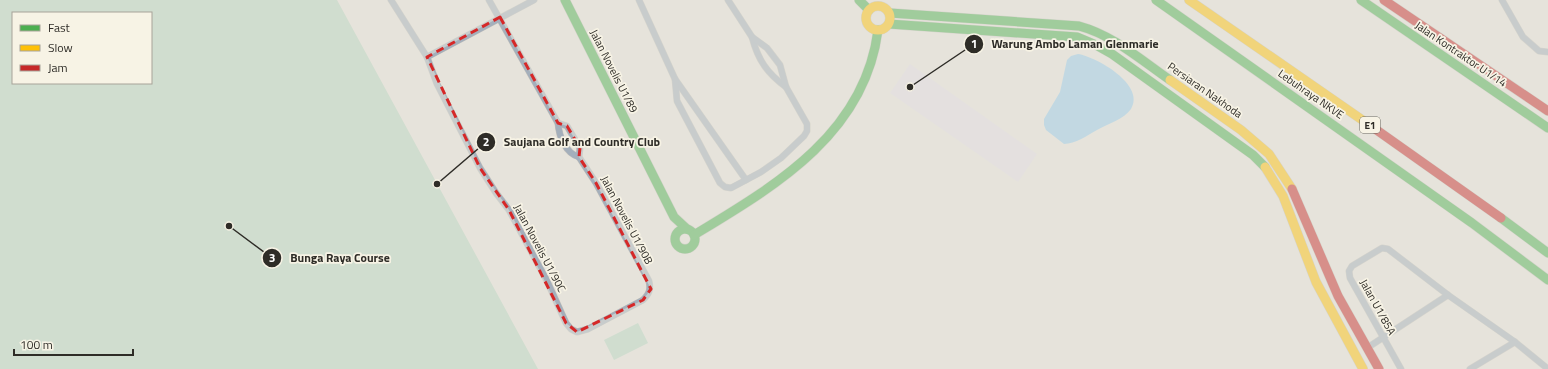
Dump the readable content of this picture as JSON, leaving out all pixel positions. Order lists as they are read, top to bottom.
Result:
{
  "streets": {
    "main road": [
      "Jalan Kontraktor U1/14",
      "Jalan Novelis U1/89",
      "Persiaran Nakhoda",
      "Lebuhraya NKVE",
      "E1"
    ],
    "street": ["Jalan Novelis U1/90B", "Jalan Novelis U1/90C", "Jalan U1/85A"]
  },
  "crossings": [
    ["Jalan Novelis U1/90B", "Jalan Novelis U1/90C"]
  ],
  "places": ["Warung Ambo Laman Glenmarie", "Saujana Golf and Country Club", "Bunga Raya Course"],
  "legend": ["Fast", "Slow", "Jam"],
  "scale_bar": "100 m"
}
